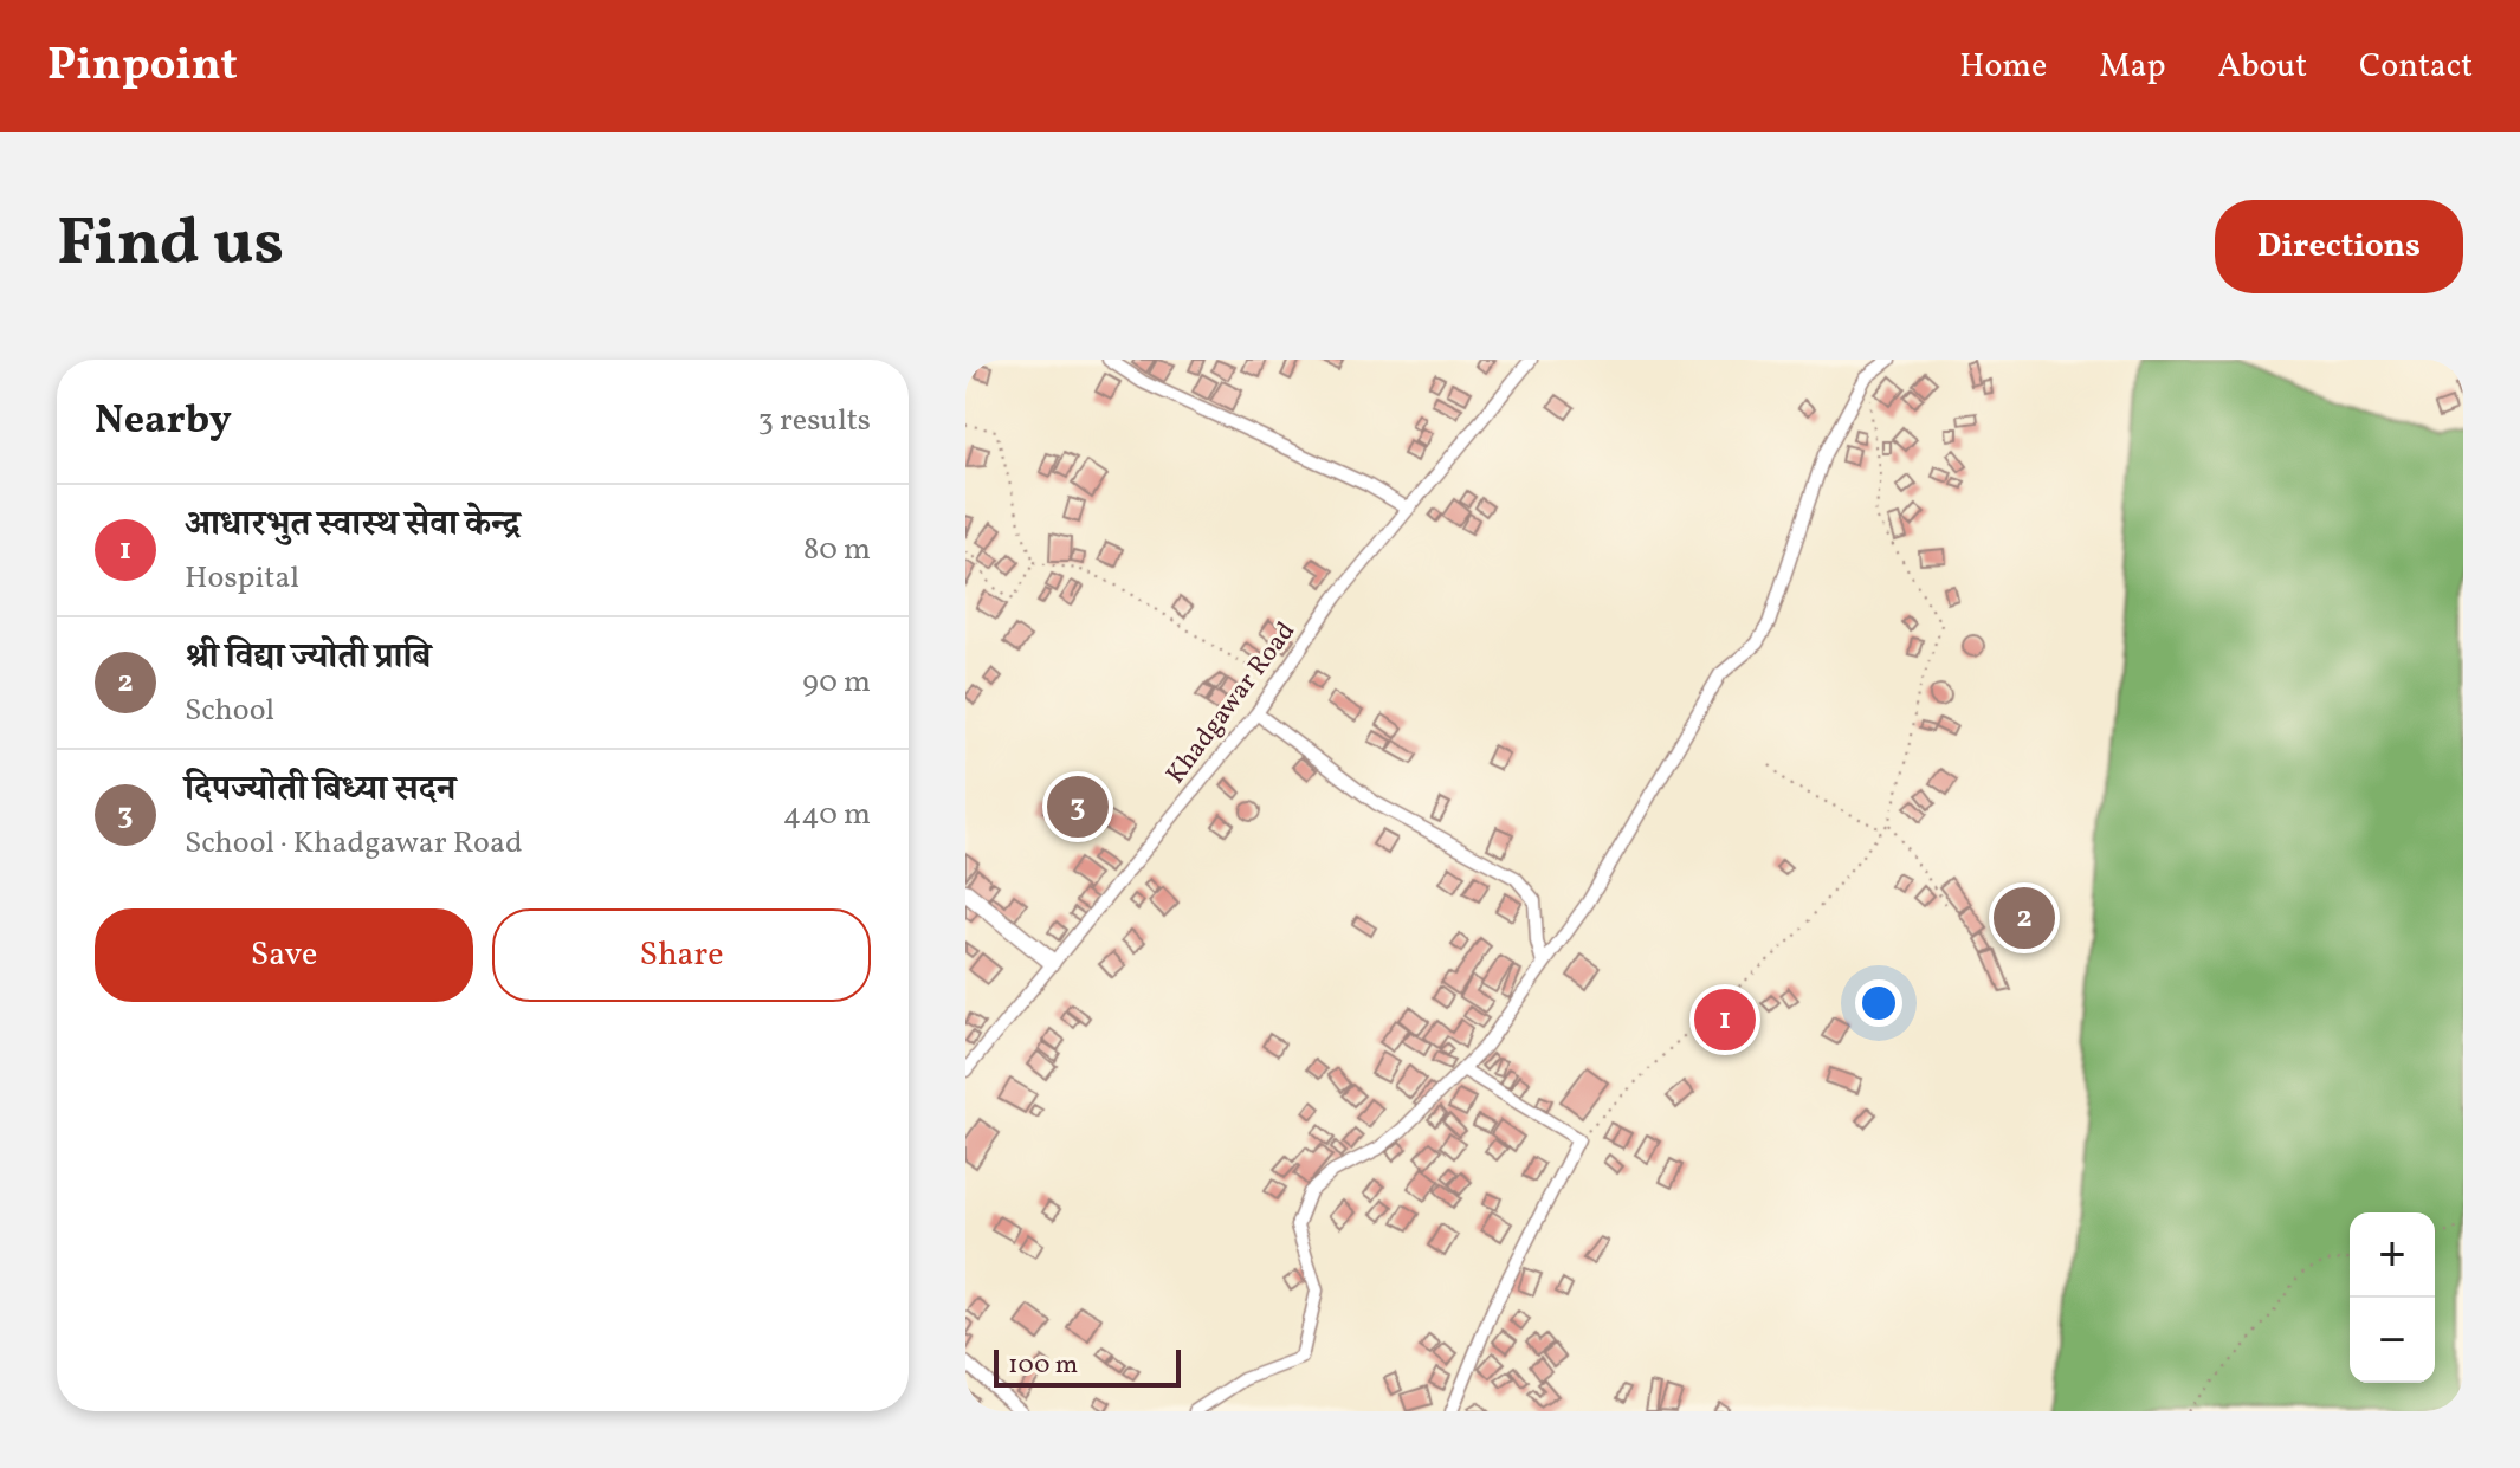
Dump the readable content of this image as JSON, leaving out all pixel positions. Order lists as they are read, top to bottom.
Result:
{
  "streets": {
    "street": ["Khadgawar Road"]
  },
  "scale_bar": "100 m",
  "page": {
    "header": "Pinpoint",
    "nav": [
      "Home",
      "Map",
      "About",
      "Contact"
    ],
    "title": "Find us",
    "buttons": [
      "Directions",
      ["Save", "Share"]
    ],
    "heading": ["Nearby", "3 results"],
    "list": [
      {
        "mark": "1",
        "name": "आधारभुत स्वास्थ सेवा केन्द्र",
        "note": "Hospital",
        "value": "80 m"
      },
      {
        "mark": "2",
        "name": "श्री विद्या ज्योती प्राबि",
        "note": "School",
        "value": "90 m"
      },
      {
        "mark": "3",
        "name": "दिपज्योती बिध्या सदन",
        "note": "School · Khadgawar Road",
        "value": "440 m"
      }
    ],
    "pins": ["3", "2", "1"],
    "map_buttons": ["+", "−"],
    "scale": "100 m"
  }
}
